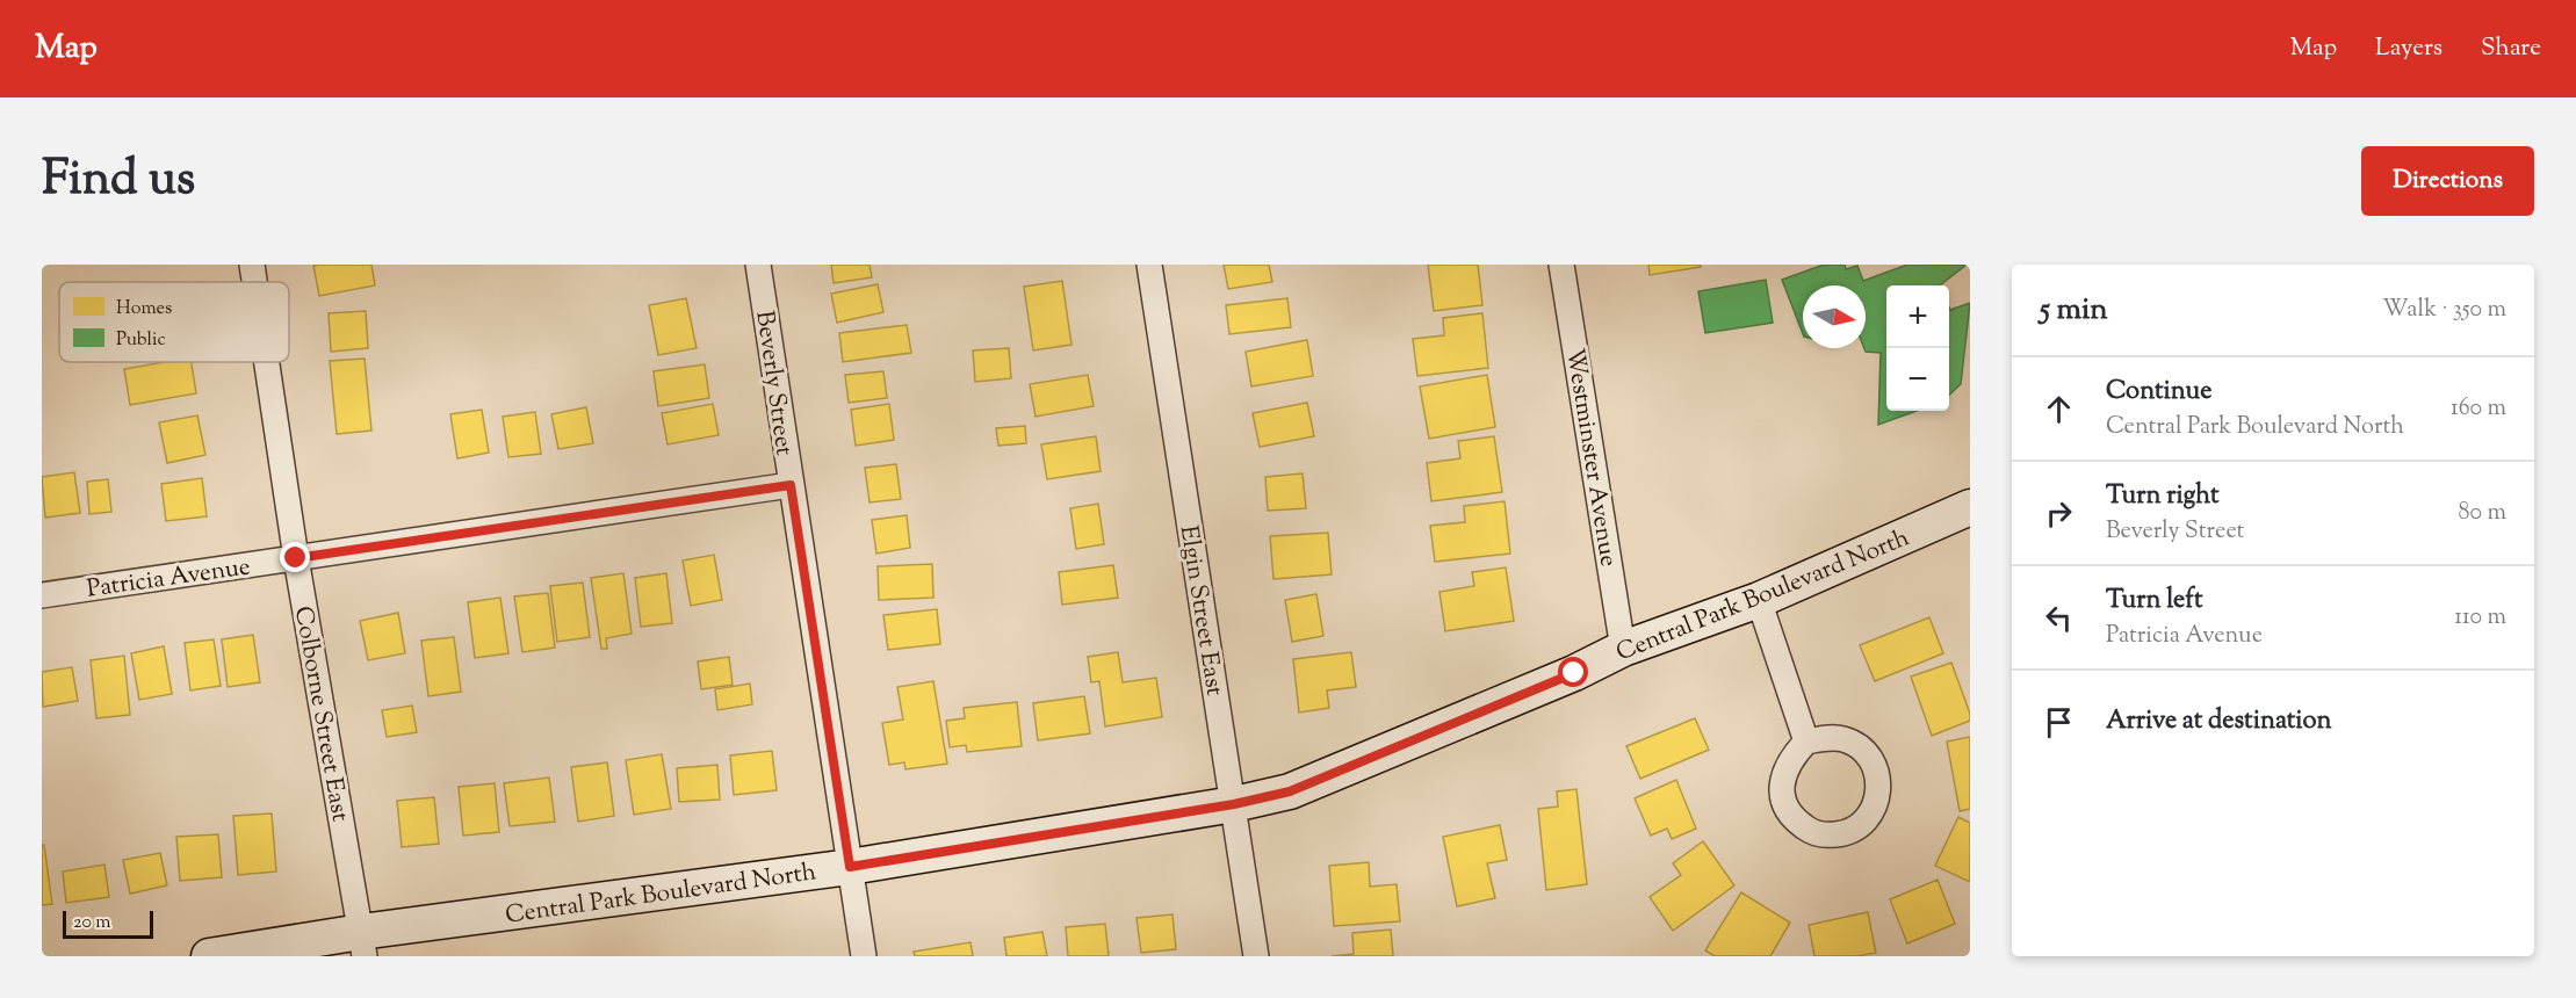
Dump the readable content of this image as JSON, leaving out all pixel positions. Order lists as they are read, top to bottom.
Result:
{
  "streets": {
    "street": [
      "Beverly Street",
      "Westminster Avenue",
      "Patricia Avenue",
      "Central Park Boulevard North",
      "Elgin Street East",
      "Colborne Street East"
    ]
  },
  "crossings": [
    ["Beverly Street", "Patricia Avenue"],
    ["Beverly Street", "Central Park Boulevard North"],
    ["Westminster Avenue", "Central Park Boulevard North"],
    ["Patricia Avenue", "Colborne Street East"],
    ["Central Park Boulevard North", "Elgin Street East"],
    ["Central Park Boulevard North", "Colborne Street East"]
  ],
  "legend": ["Homes", "Public"],
  "scale_bar": "20 m",
  "north": "right",
  "page": {
    "header": "Map",
    "nav": ["Map", "Layers", "Share"],
    "title": "Find us",
    "buttons": "Directions",
    "heading": ["5 min", "Walk · 350 m"],
    "map_buttons": ["+", "−"],
    "list": [
      ["Continue", "Central Park Boulevard North", "160 m"],
      ["Turn right", "Beverly Street", "80 m"],
      ["Turn left", "Patricia Avenue", "110 m"],
      "Arrive at destination"
    ],
    "scale": "20 m"
  }
}
